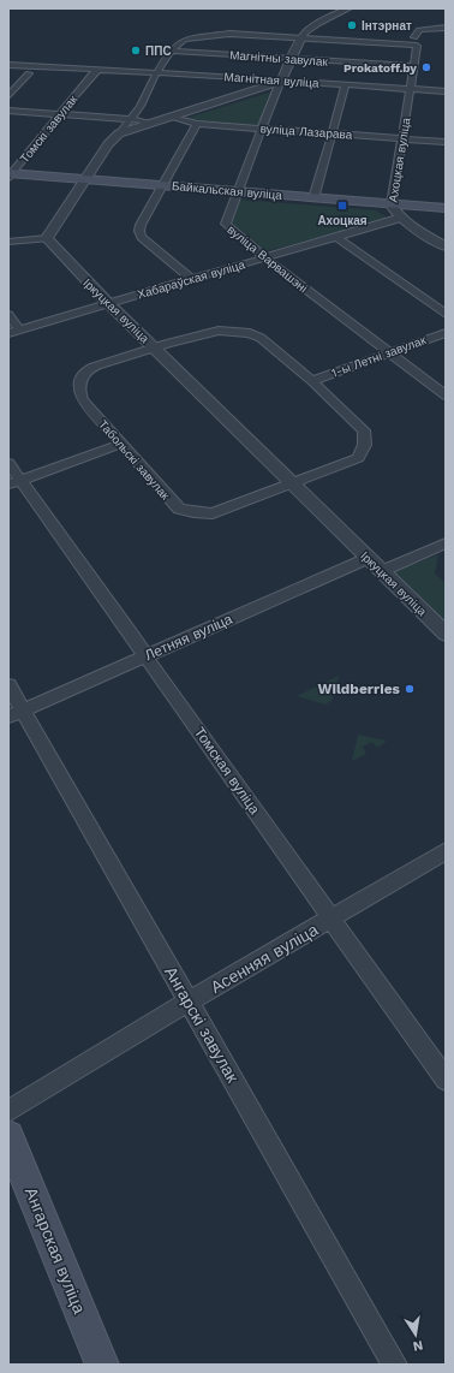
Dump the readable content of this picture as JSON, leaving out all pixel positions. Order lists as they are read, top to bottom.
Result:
{
  "streets": {
    "main road": ["Байкальская вуліца", "Ангарская вуліца"],
    "street": [
      "Магнітны завулак",
      "Магнітная вуліца",
      "Томскі завулак",
      "вуліца Лазарава",
      "Ахоцкая вуліца",
      "вуліца Варвашэні",
      "Хабараўская вуліца",
      "Іркуцкая вуліца",
      "1-ы Летні завулак",
      "Табольскі завулак",
      "Летняя вуліца",
      "Томская вуліца",
      "Асенняя вуліца",
      "Ангарскі завулак"
    ]
  },
  "crossings": [
    ["Магнітны завулак", "Ахоцкая вуліца"],
    ["Магнітны завулак", "вуліца Варвашэні"],
    ["Магнітная вуліца", "Томскі завулак"],
    ["Магнітная вуліца", "Ахоцкая вуліца"],
    ["Магнітная вуліца", "вуліца Варвашэні"],
    ["Томскі завулак", "Байкальская вуліца"],
    ["вуліца Лазарава", "Ахоцкая вуліца"],
    ["вуліца Лазарава", "вуліца Варвашэні"],
    ["Ахоцкая вуліца", "Байкальская вуліца"],
    ["Ахоцкая вуліца", "Хабараўская вуліца"],
    ["Байкальская вуліца", "вуліца Варвашэні"],
    ["вуліца Варвашэні", "Хабараўская вуліца"],
    ["вуліца Варвашэні", "1-ы Летні завулак"],
    ["Хабараўская вуліца", "Іркуцкая вуліца"],
    ["Іркуцкая вуліца", "Табольскі завулак"],
    ["Іркуцкая вуліца", "Летняя вуліца"],
    ["1-ы Летні завулак", "Табольскі завулак"],
    ["Летняя вуліца", "Томская вуліца"],
    ["Летняя вуліца", "Ангарскі завулак"],
    ["Томская вуліца", "Асенняя вуліца"],
    ["Асенняя вуліца", "Ангарскі завулак"]
  ],
  "places": {
    "other": [
      "Інтэрнат",
      "ППС",
      "Prokatoff.by",
      "Wildberries"
    ],
    "transit": ["Ахоцкая"]
  },
  "north": "bottom"
}
